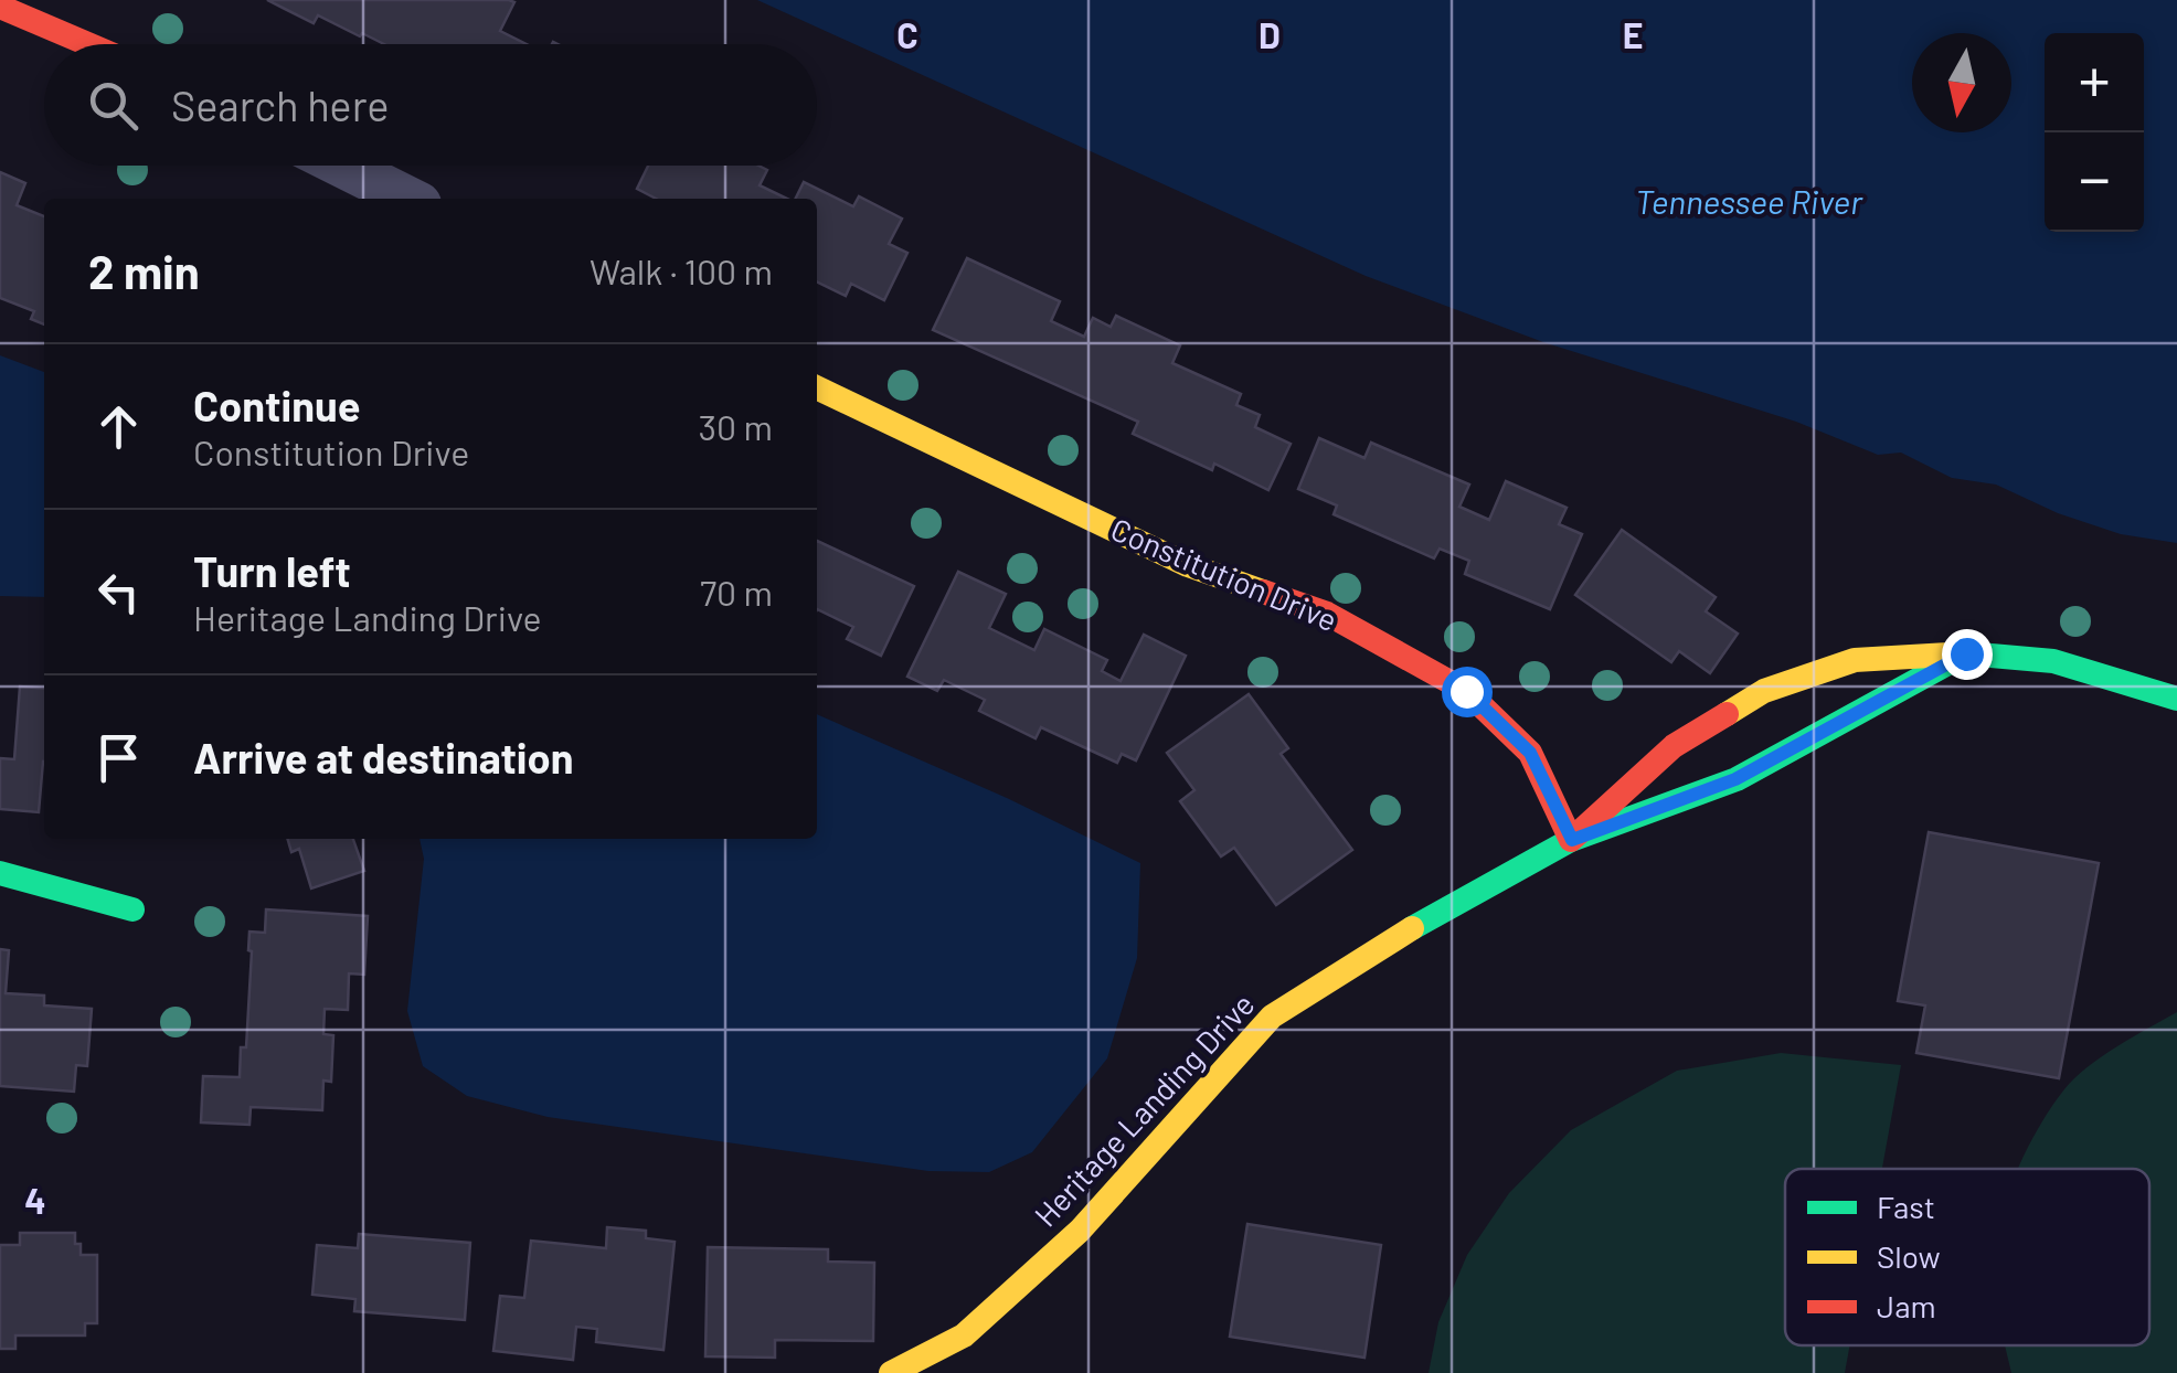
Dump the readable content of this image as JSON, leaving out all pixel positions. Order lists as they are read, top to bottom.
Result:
{
  "streets": {
    "street": ["Constitution Drive", "Heritage Landing Drive"]
  },
  "crossings": [
    ["Constitution Drive", "Heritage Landing Drive"]
  ],
  "water": ["Tennessee River"],
  "legend": ["Fast", "Slow", "Jam"],
  "north": "bottom",
  "page": {
    "map_buttons": ["+", "−"],
    "search": "Search here",
    "heading": ["2 min", "Walk · 100 m"],
    "list": [
      ["Continue", "Constitution Drive", "30 m"],
      ["Turn left", "Heritage Landing Drive", "70 m"],
      "Arrive at destination"
    ]
  },
  "grid": {
    "columns": ["C", "D", "E"],
    "rows": ["4"]
  }
}
